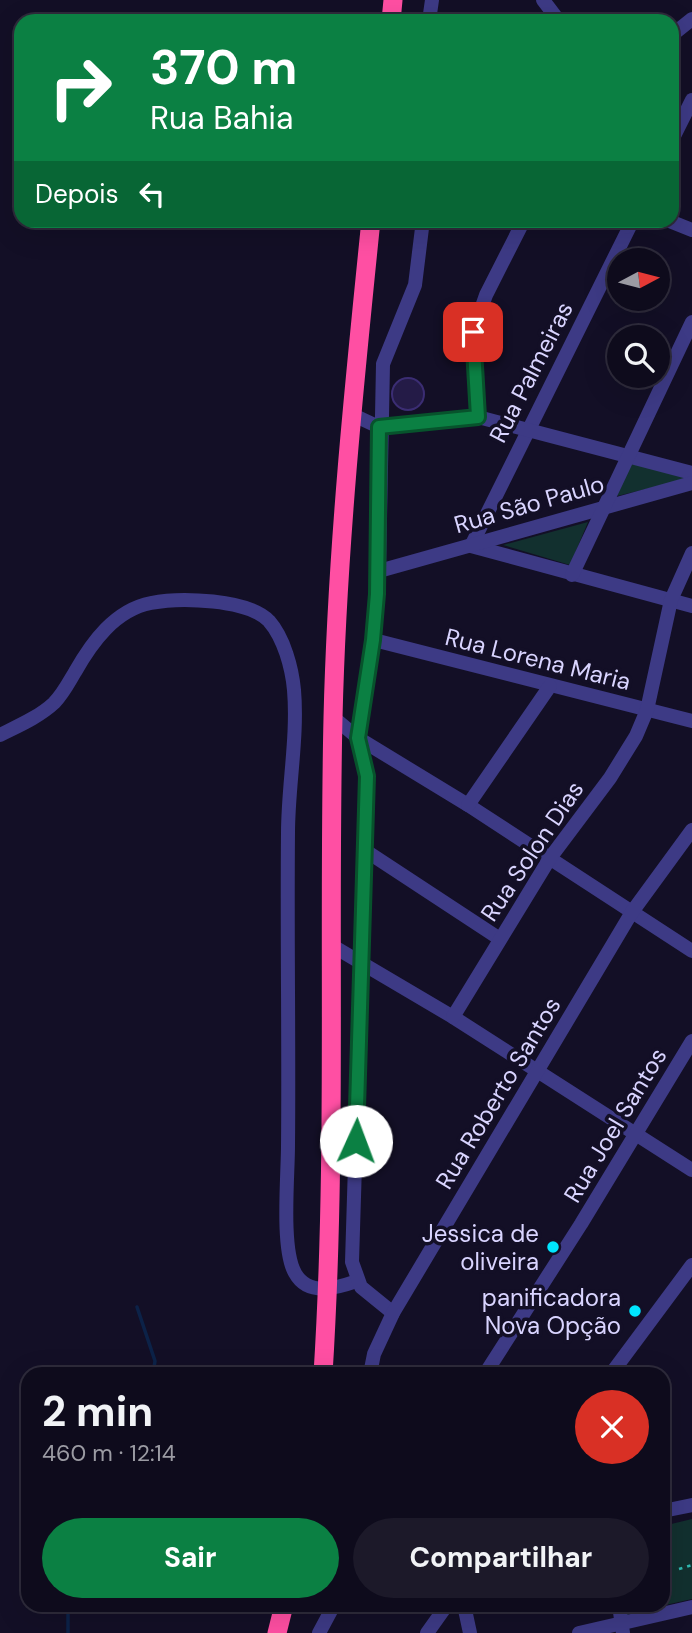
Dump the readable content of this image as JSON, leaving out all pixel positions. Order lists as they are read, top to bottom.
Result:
{
  "streets": {
    "street": [
      "Rua Palmeiras",
      "Rua São Paulo",
      "Rua Lorena Maria",
      "Rua Solon Dias",
      "Rua Roberto Santos",
      "Rua Joel Santos"
    ]
  },
  "crossings": [
    ["Rua Palmeiras", "Rua São Paulo"],
    ["Rua Lorena Maria", "Rua Solon Dias"]
  ],
  "places": ["Jessica de oliveira", "panificadora Nova Opção"],
  "north": "right",
  "page": {
    "turn": ["370 m", "Rua Bahia"],
    "then": "Depois",
    "heading": ["2 min", "460 m · 12:14"],
    "buttons": ["Sair", "Compartilhar"]
  }
}
